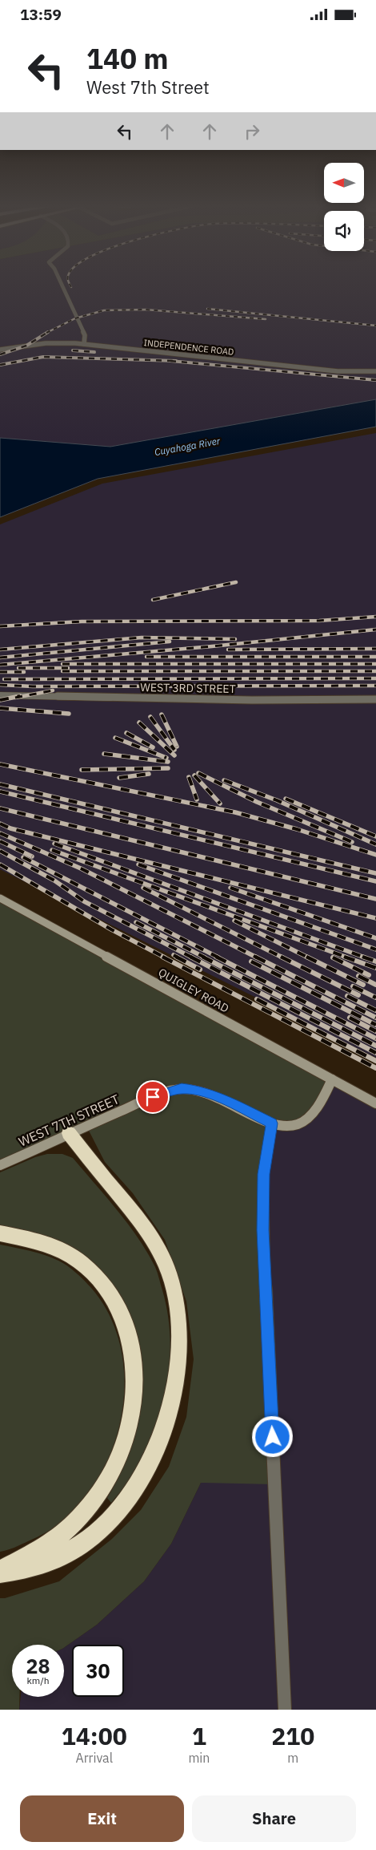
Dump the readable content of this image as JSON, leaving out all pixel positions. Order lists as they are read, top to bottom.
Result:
{
  "streets": {
    "street": [
      "INDEPENDENCE ROAD",
      "WEST 3RD STREET",
      "QUIGLEY ROAD",
      "WEST 7TH STREET"
    ]
  },
  "crossings": [
    ["QUIGLEY ROAD", "WEST 7TH STREET"]
  ],
  "water": ["Cuyahoga River"],
  "north": "left",
  "page": {
    "status": "13:59",
    "turn": ["140 m", "West 7th Street"],
    "speed": "28 km/h",
    "limit": "30",
    "eta": [
      "14:00",
      "Arrival",
      "1",
      "min",
      "210",
      "m"
    ],
    "buttons": ["Exit", "Share"]
  }
}
